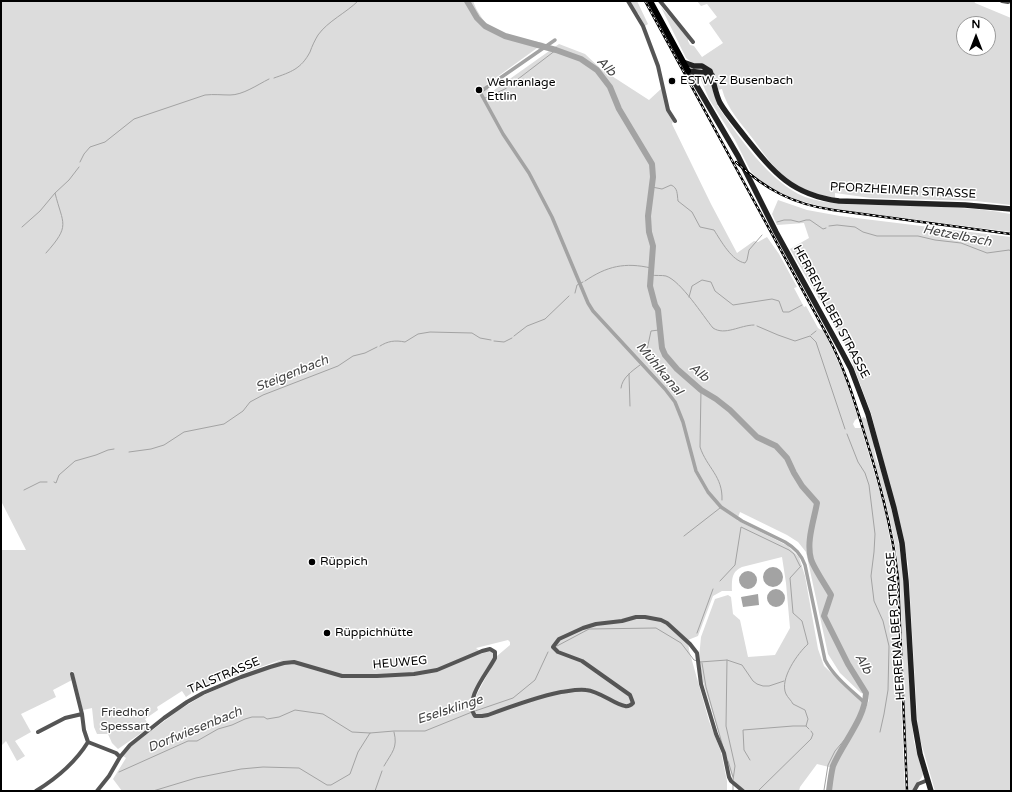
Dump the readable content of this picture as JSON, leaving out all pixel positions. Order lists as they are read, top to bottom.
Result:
{
  "streets": {
    "main road": ["PFORZHEIMER STRASSE", "HERRENALBER STRASSE"],
    "street": ["HEUWEG", "TALSTRASSE"]
  },
  "crossings": [
    ["HEUWEG", "TALSTRASSE"]
  ],
  "water": [
    "Alb",
    "Hetzelbach",
    "Mühlkanal",
    "Steigenbach",
    "Eselsklinge",
    "Dorfwiesenbach"
  ],
  "parks": ["Friedhof Spessart"],
  "places": [
    "ESTW-Z Busenbach",
    "Wehranlage Ettlin",
    "Rüppich",
    "Rüppichhütte"
  ],
  "north": "top"
}
